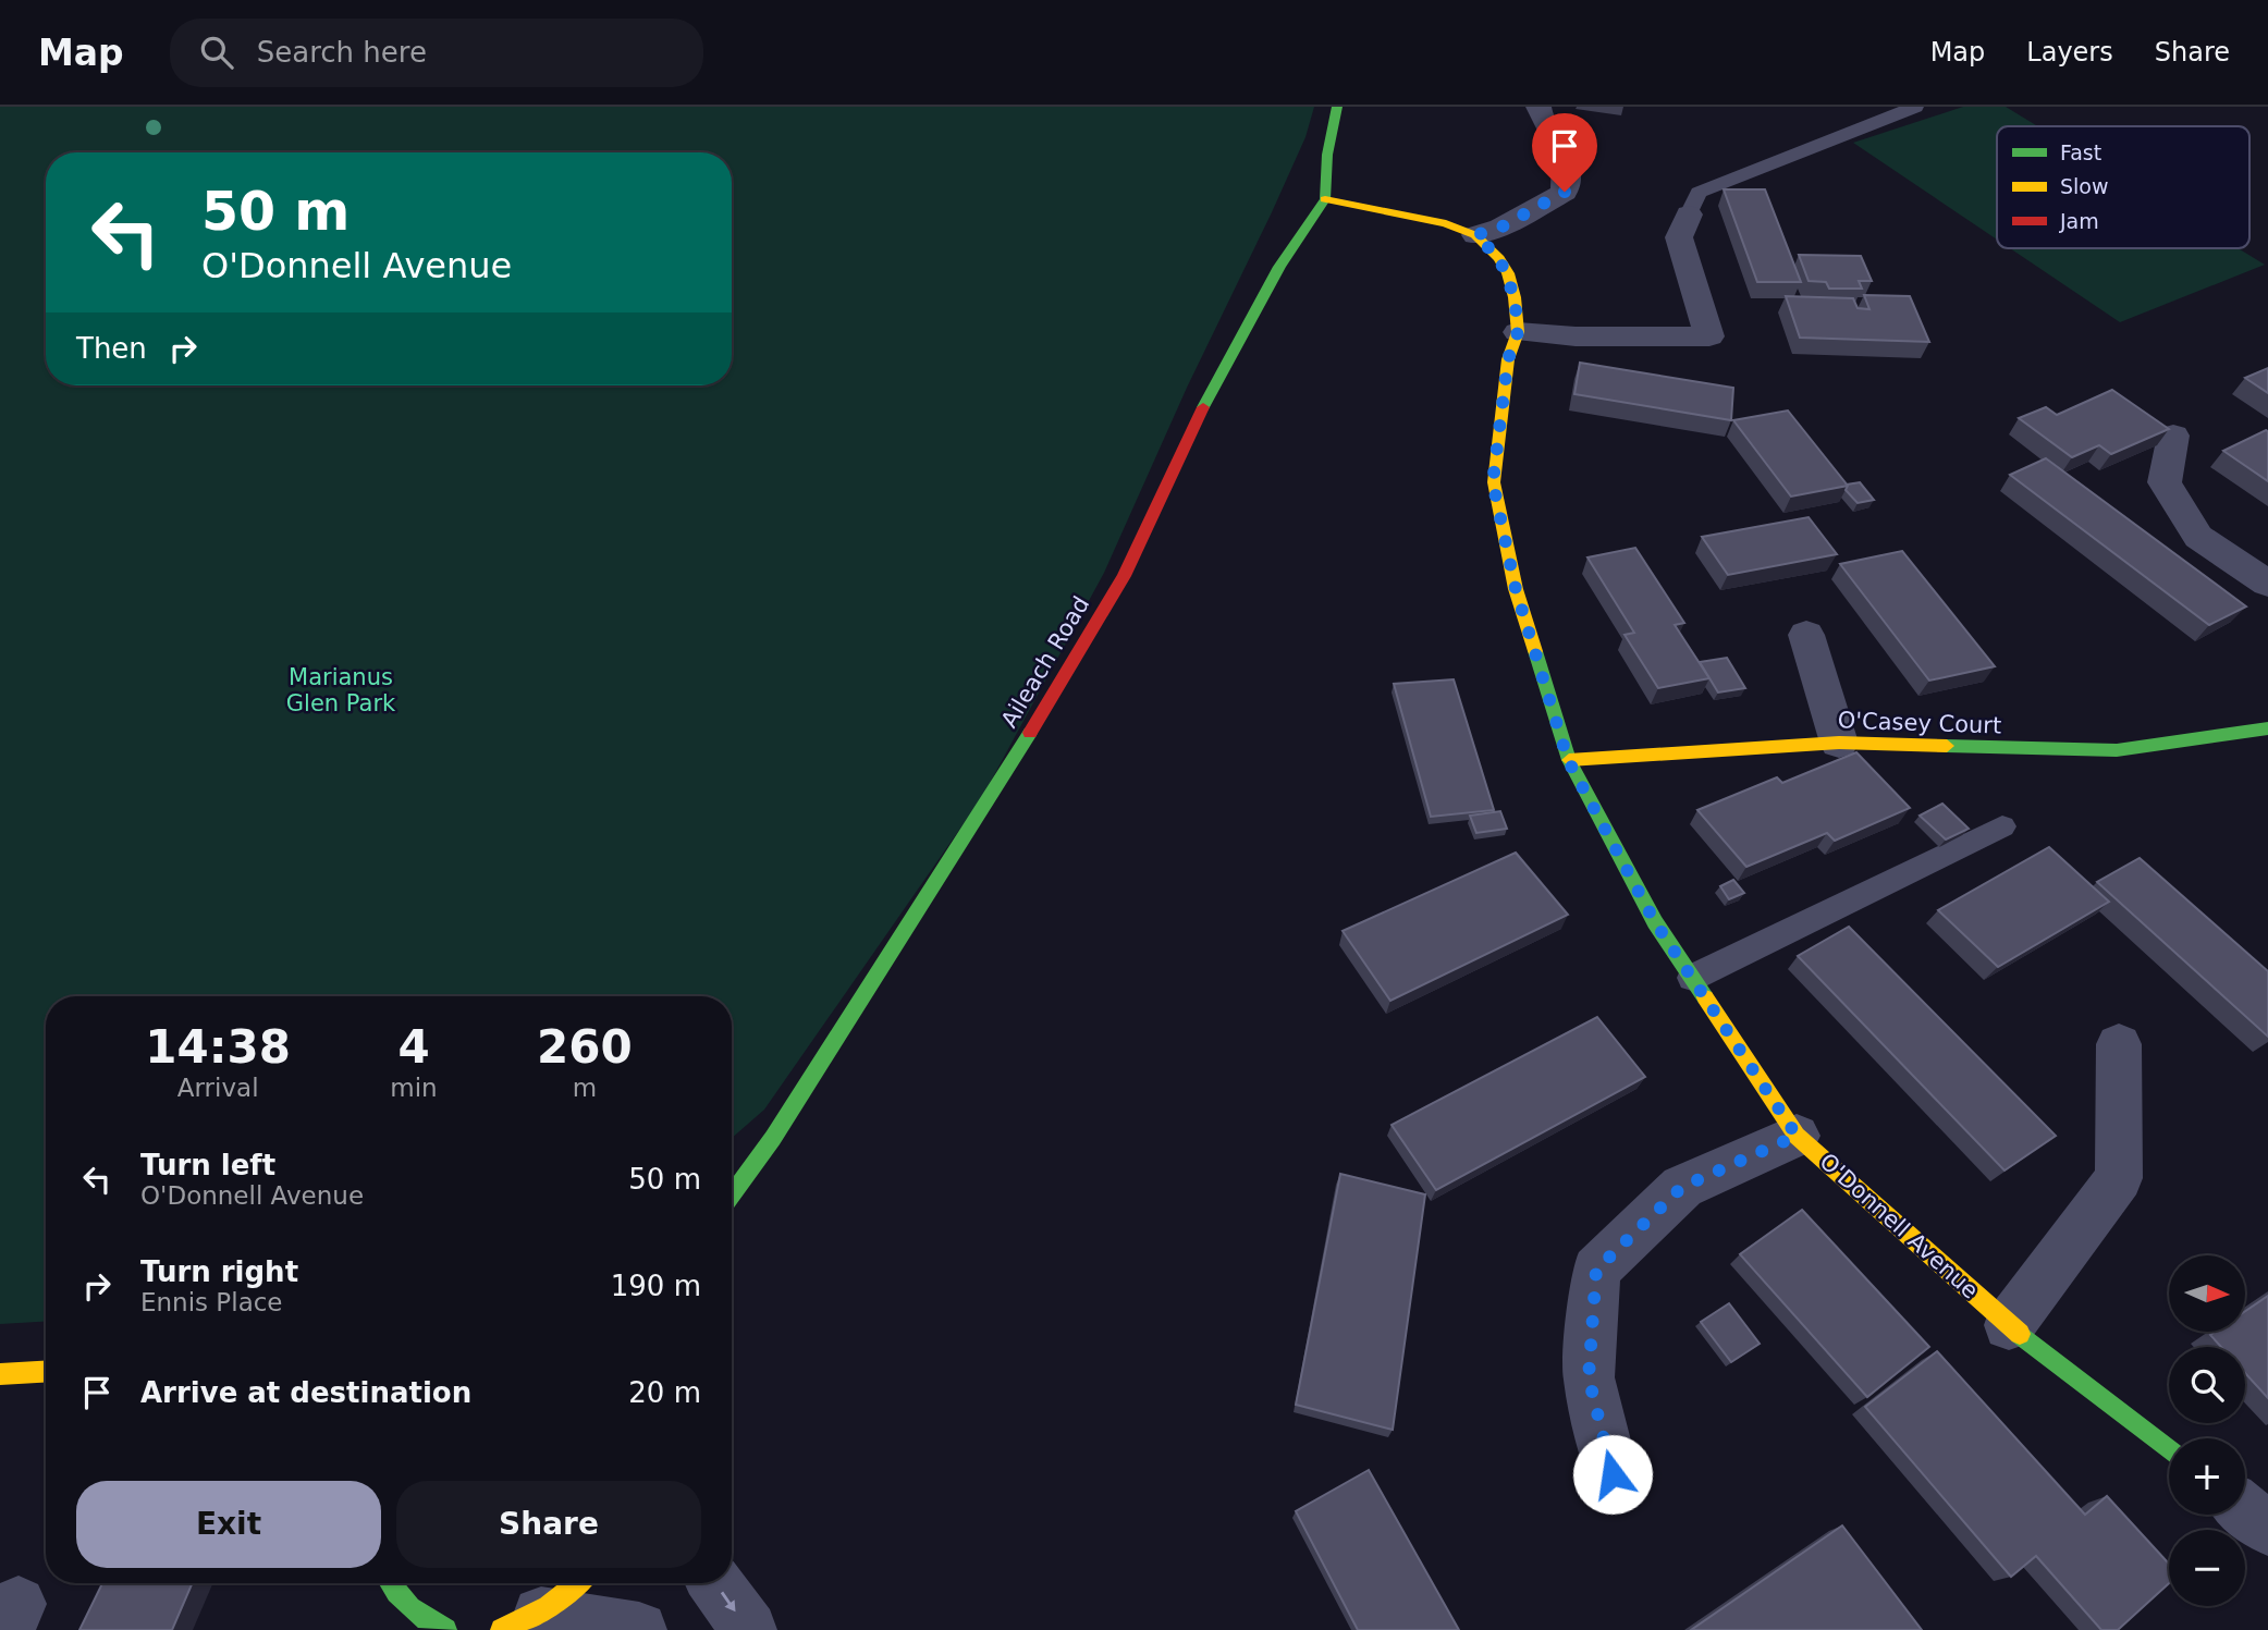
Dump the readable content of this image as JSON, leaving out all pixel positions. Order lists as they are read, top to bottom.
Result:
{
  "streets": {
    "street": ["Aileach Road", "O'Casey Court", "O'Donnell Avenue"]
  },
  "crossings": [
    ["Aileach Road", "O'Donnell Avenue"],
    ["O'Casey Court", "O'Donnell Avenue"]
  ],
  "parks": ["Marianus Glen Park"],
  "legend": ["Fast", "Slow", "Jam"],
  "north": "right",
  "page": {
    "header": "Map",
    "search": "Search here",
    "nav": ["Map", "Layers", "Share"],
    "turn": ["50 m", "O'Donnell Avenue"],
    "then": "Then",
    "eta": [
      "14:38",
      "Arrival",
      "4",
      "min",
      "260",
      "m"
    ],
    "list": [
      {
        "name": "Turn left",
        "note": "O'Donnell Avenue",
        "value": "50 m"
      },
      {
        "name": "Turn right",
        "note": "Ennis Place",
        "value": "190 m"
      },
      {
        "name": "Arrive at destination",
        "value": "20 m"
      }
    ],
    "map_buttons": ["+", "−"],
    "buttons": ["Exit", "Share"]
  }
}
